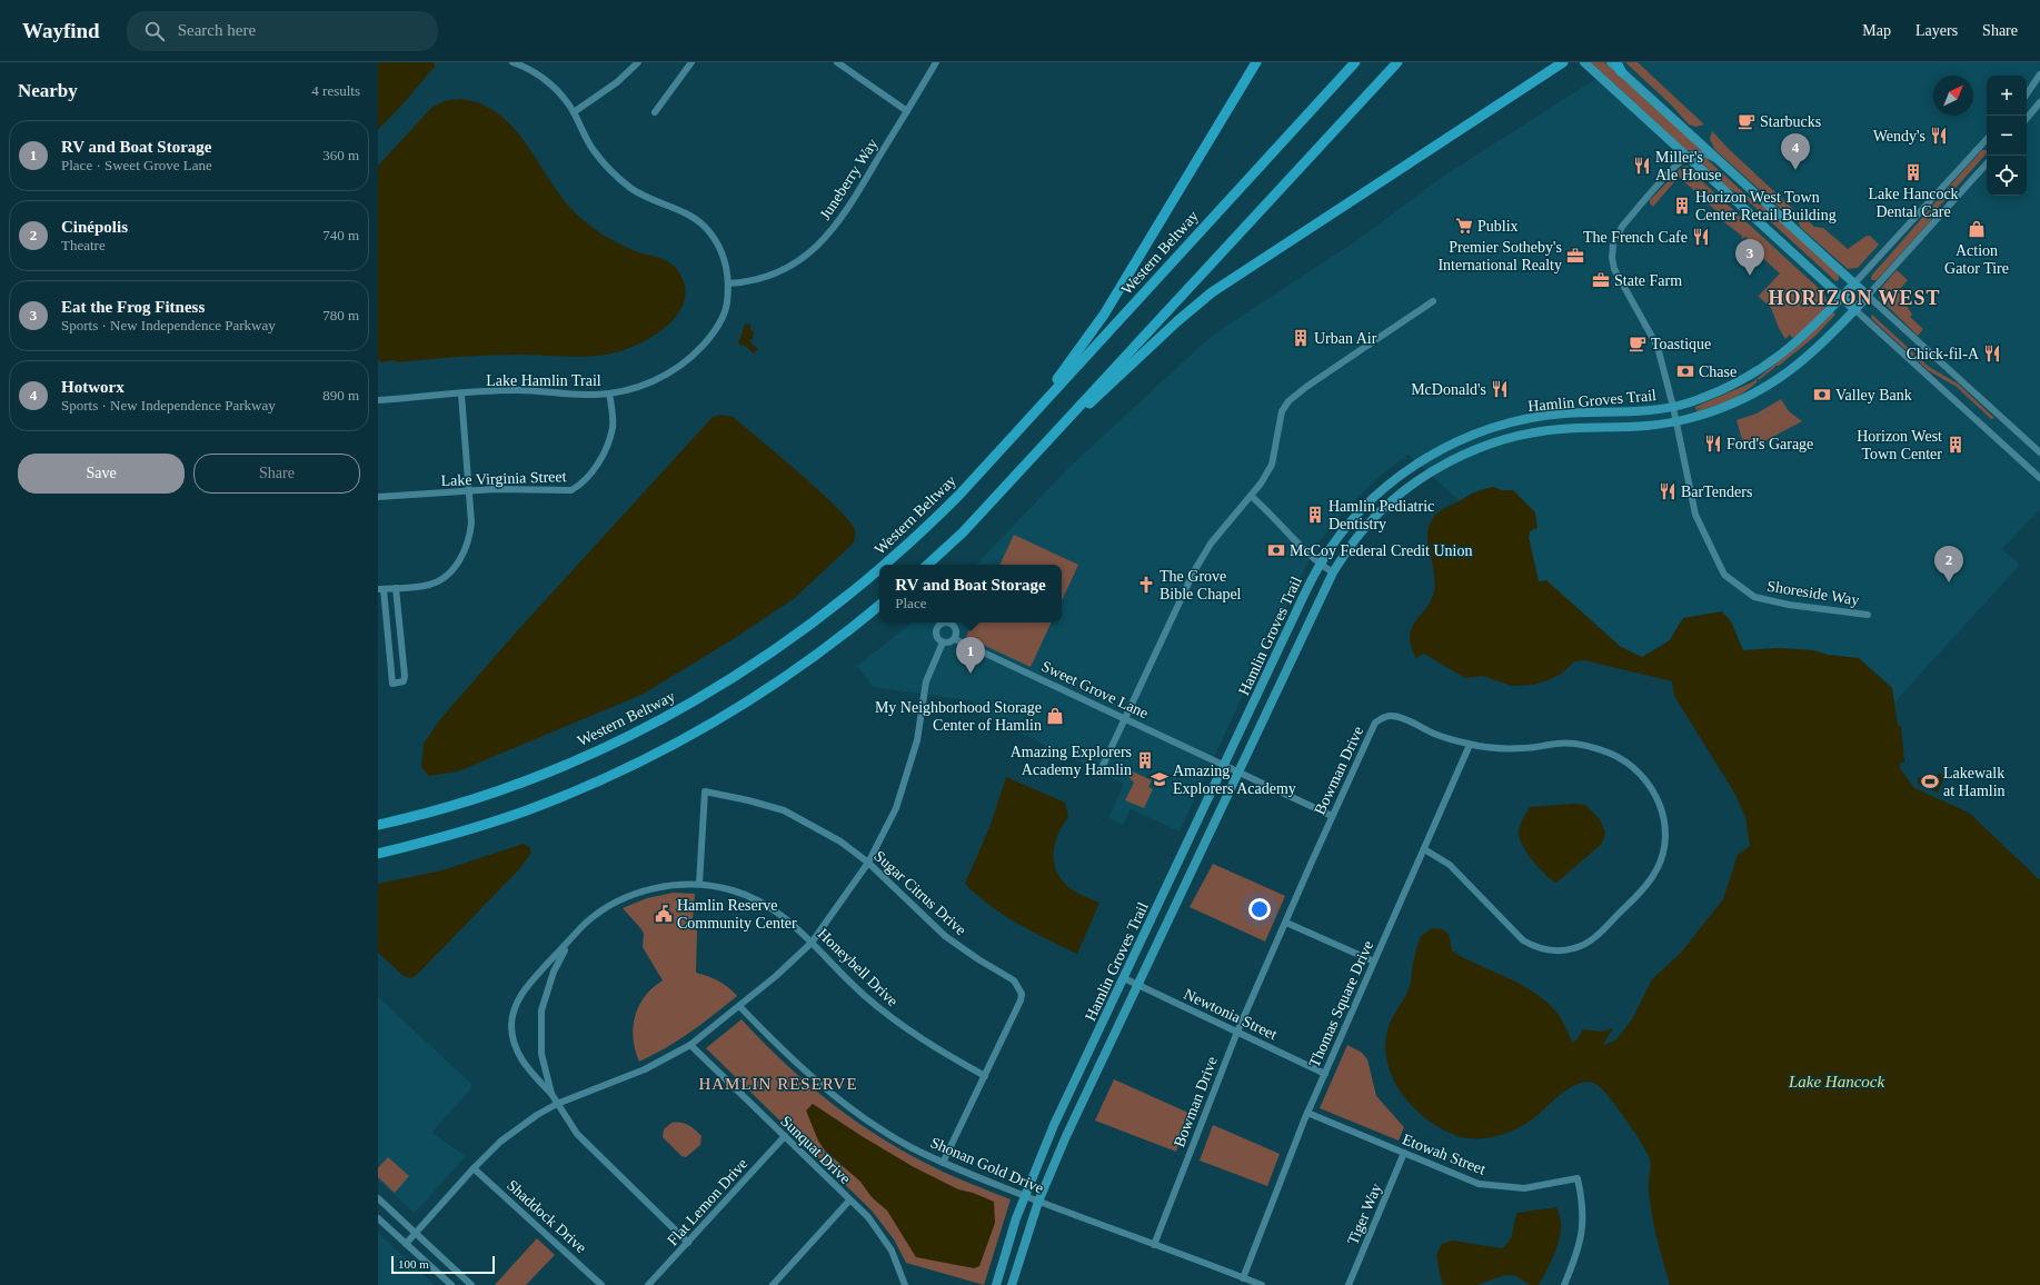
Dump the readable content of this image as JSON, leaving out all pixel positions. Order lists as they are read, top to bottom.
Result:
{
  "streets": {
    "highway": ["Western Beltway"],
    "main road": ["Hamlin Groves Trail"],
    "street": [
      "Juneberry Way",
      "Lake Hamlin Trail",
      "Lake Virginia Street",
      "Shoreside Way",
      "Sweet Grove Lane",
      "Bowman Drive",
      "Sugar Citrus Drive",
      "Honeybell Drive",
      "Thomas Square Drive",
      "Newtonia Street",
      "Sunquat Drive",
      "Etowah Street",
      "Shonan Gold Drive",
      "Flat Lemon Drive",
      "Tiger Way",
      "Shaddock Drive"
    ]
  },
  "crossings": [
    ["Juneberry Way", "Lake Hamlin Trail"],
    ["Lake Hamlin Trail", "Lake Virginia Street"],
    ["Hamlin Groves Trail", "Shoreside Way"],
    ["Hamlin Groves Trail", "Sweet Grove Lane"],
    ["Hamlin Groves Trail", "Newtonia Street"],
    ["Hamlin Groves Trail", "Shonan Gold Drive"],
    ["Sweet Grove Lane", "Bowman Drive"],
    ["Bowman Drive", "Thomas Square Drive"],
    ["Bowman Drive", "Newtonia Street"],
    ["Bowman Drive", "Shonan Gold Drive"],
    ["Sugar Citrus Drive", "Honeybell Drive"],
    ["Sugar Citrus Drive", "Shonan Gold Drive"],
    ["Honeybell Drive", "Flat Lemon Drive"],
    ["Thomas Square Drive", "Newtonia Street"],
    ["Thomas Square Drive", "Etowah Street"],
    ["Thomas Square Drive", "Shonan Gold Drive"],
    ["Sunquat Drive", "Flat Lemon Drive"],
    ["Etowah Street", "Tiger Way"]
  ],
  "districts": ["HORIZON WEST", "HAMLIN RESERVE"],
  "water": ["Lake Hancock"],
  "places": {
    "cafe": ["Starbucks", "Toastique"],
    "restaurant": [
      "Wendy's",
      "Miller's Ale House",
      "The French Cafe",
      "Chick-fil-A",
      "McDonald's",
      "Ford's Garage",
      "BarTenders"
    ],
    "building": [
      "Lake Hancock Dental Care",
      "Horizon West Town Center Retail Building",
      "Urban Air",
      "Horizon West Town Center",
      "Hamlin Pediatric Dentistry",
      "Amazing Explorers Academy Hamlin"
    ],
    "supermarket": ["Publix"],
    "shop": ["Action Gator Tire", "My Neighborhood Storage Center of Hamlin"],
    "office": ["Premier Sotheby's International Realty", "State Farm"],
    "bank": ["Chase", "Valley Bank", "McCoy Federal Credit Union"],
    "church": ["The Grove Bible Chapel"],
    "school or university": ["Amazing Explorers Academy"],
    "sports": ["Lakewalk at Hamlin"],
    "public building": ["Hamlin Reserve Community Center"]
  },
  "scale_bar": "100 m",
  "north": "top right",
  "page": {
    "header": "Wayfind",
    "search": "Search here",
    "nav": ["Map", "Layers", "Share"],
    "heading": ["Nearby", "4 results"],
    "map_buttons": ["+", "−"],
    "list": [
      {
        "mark": "1",
        "name": "RV and Boat Storage",
        "note": "Place · Sweet Grove Lane",
        "value": "360 m"
      },
      {
        "mark": "2",
        "name": "Cinépolis",
        "note": "Theatre",
        "value": "740 m"
      },
      {
        "mark": "3",
        "name": "Eat the Frog Fitness",
        "note": "Sports · New Independence Parkway",
        "value": "780 m"
      },
      {
        "mark": "4",
        "name": "Hotworx",
        "note": "Sports · New Independence Parkway",
        "value": "890 m"
      }
    ],
    "pins": [
      "4",
      "3",
      "2",
      "1"
    ],
    "buttons": ["Save", "Share"],
    "popup": ["RV and Boat Storage", "Place"],
    "scale": "100 m"
  }
}
